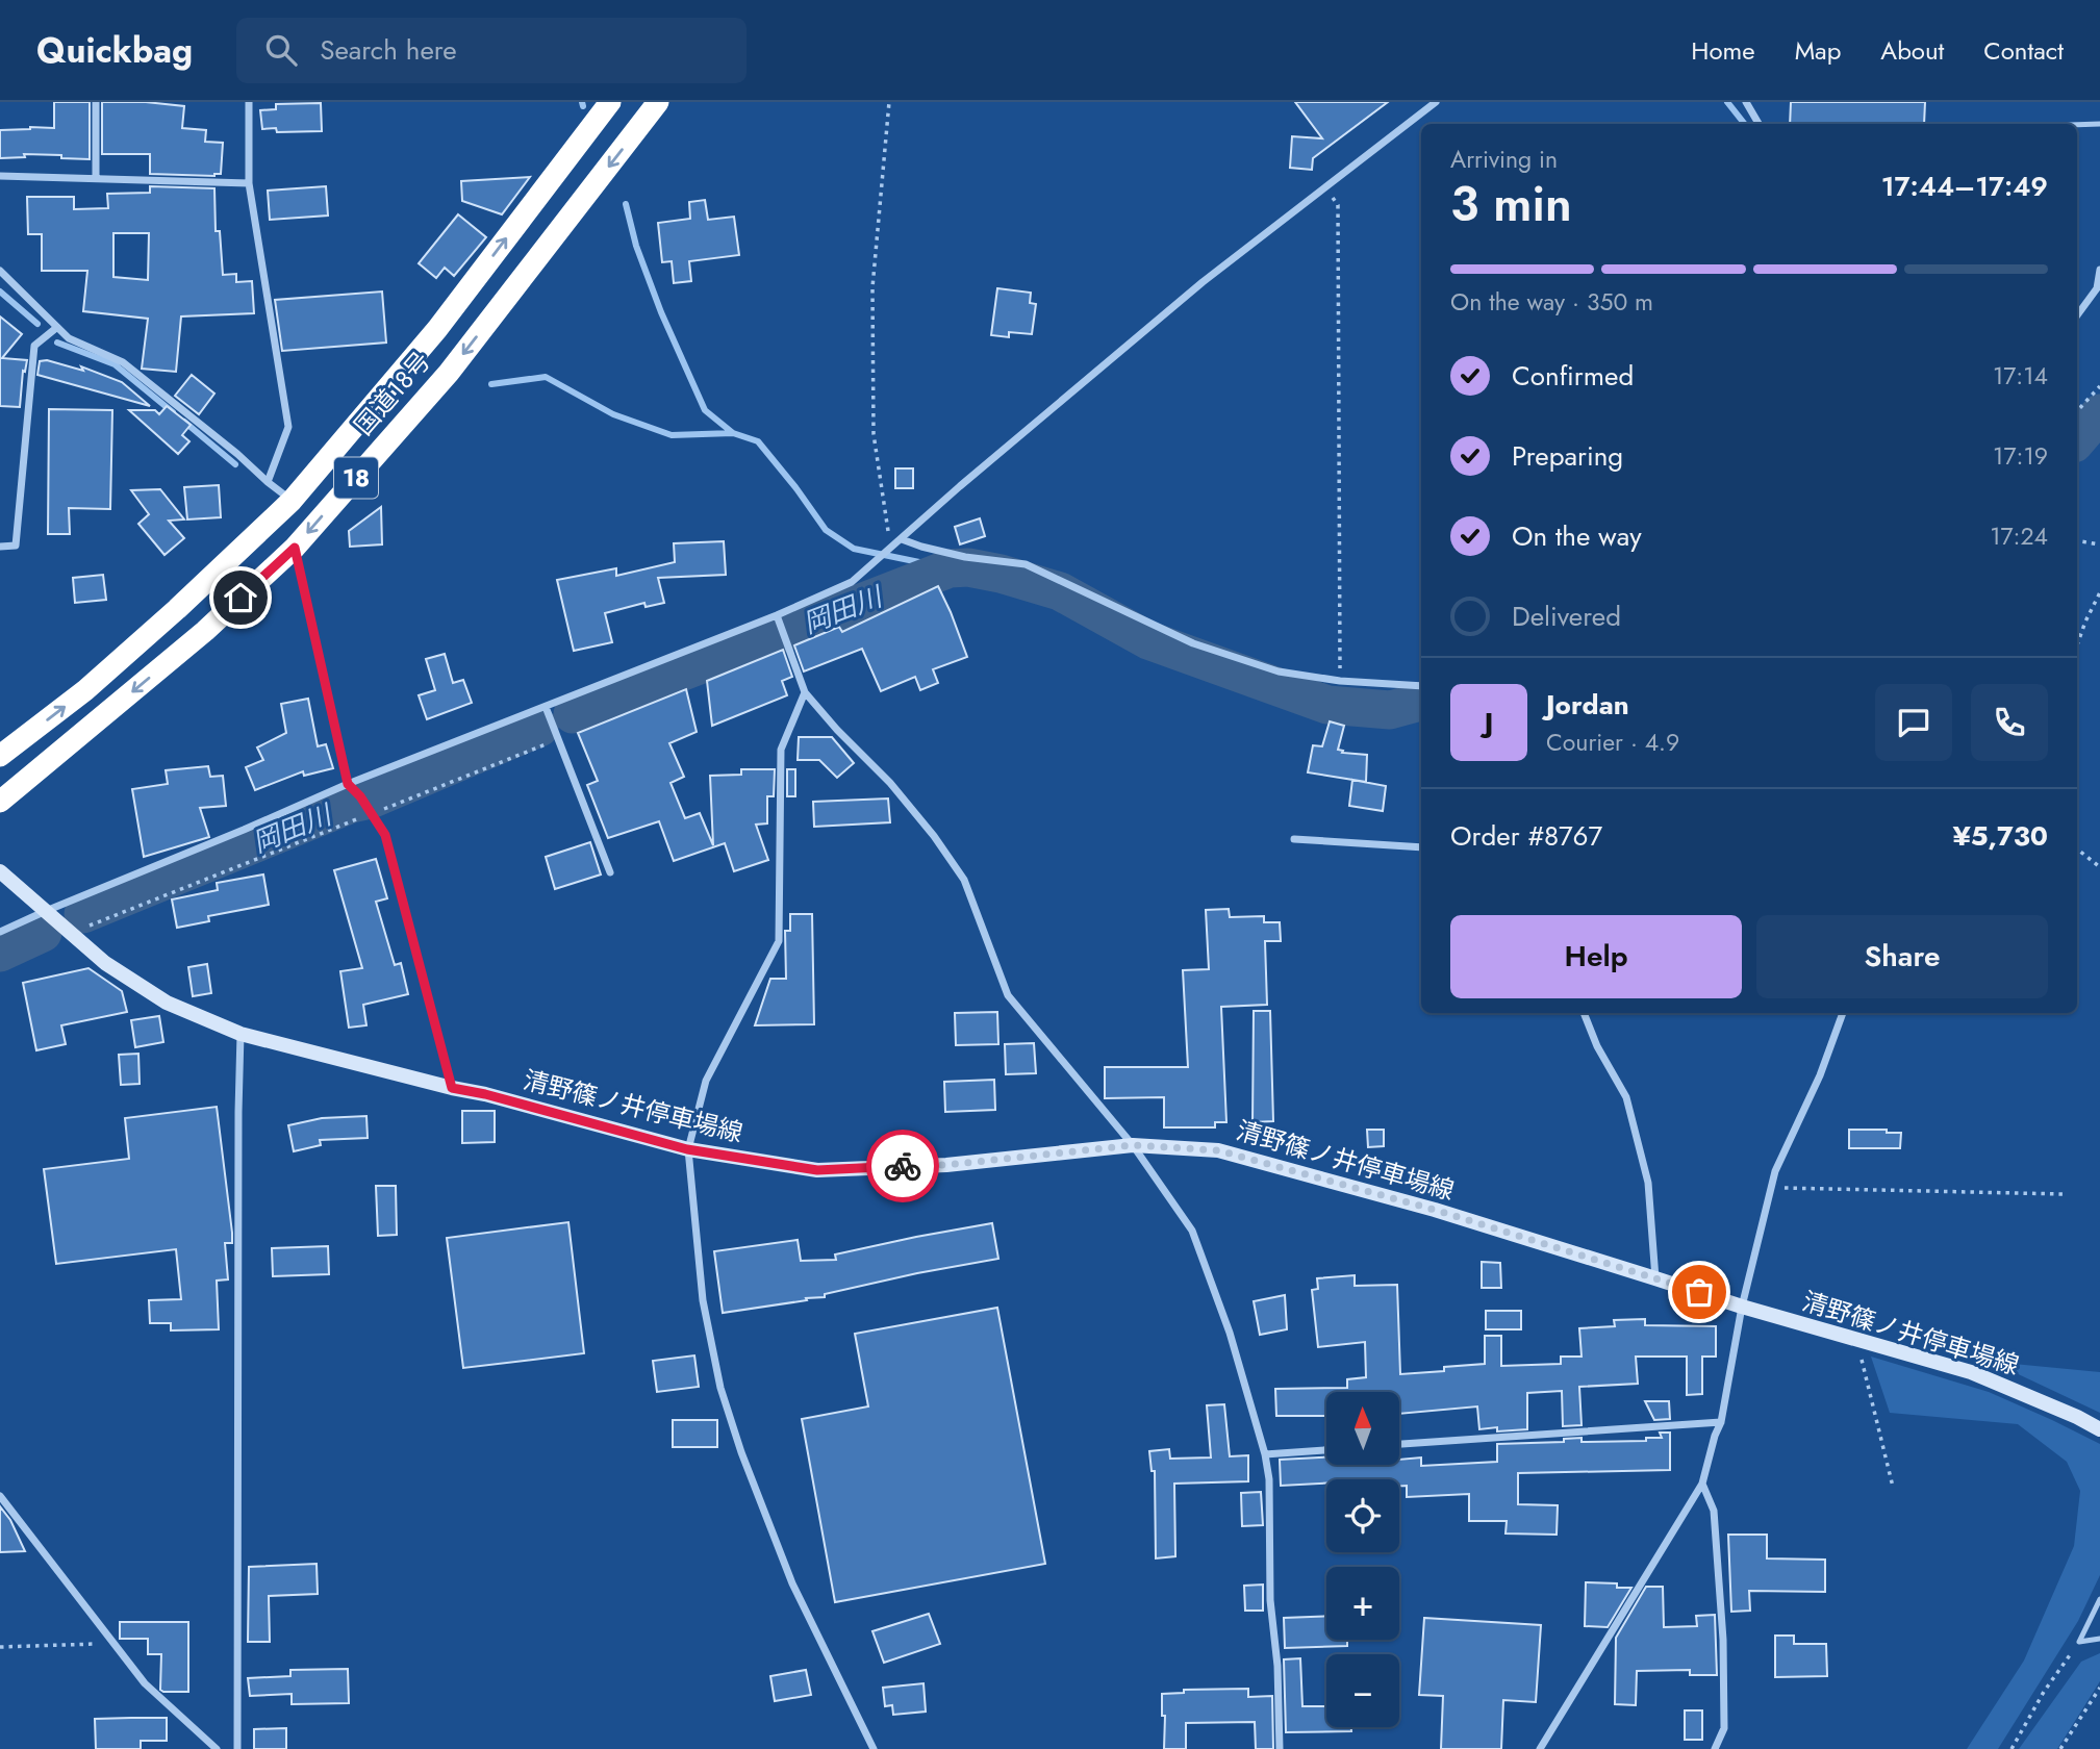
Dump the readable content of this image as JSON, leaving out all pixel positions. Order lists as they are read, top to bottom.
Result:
{
  "streets": {
    "highway": ["国道18号", "18"],
    "main road": ["清野篠ノ井停車場線"]
  },
  "water": ["岡田川"],
  "north": "top",
  "page": {
    "header": "Quickbag",
    "search": "Search here",
    "nav": [
      "Home",
      "Map",
      "About",
      "Contact"
    ],
    "heading": ["3 min", "Arriving in", "17:44–17:49"],
    "panel": [
      "Jordan",
      "Courier · 4.9",
      "Order #8767",
      "¥5,730"
    ],
    "bar": "On the way · 350 m",
    "list": [
      ["Confirmed", "17:14"],
      ["Preparing", "17:19"],
      ["On the way", "17:24"],
      "Delivered"
    ],
    "round": "J",
    "buttons": ["Help", "Share"],
    "map_buttons": ["+", "−"]
  }
}
